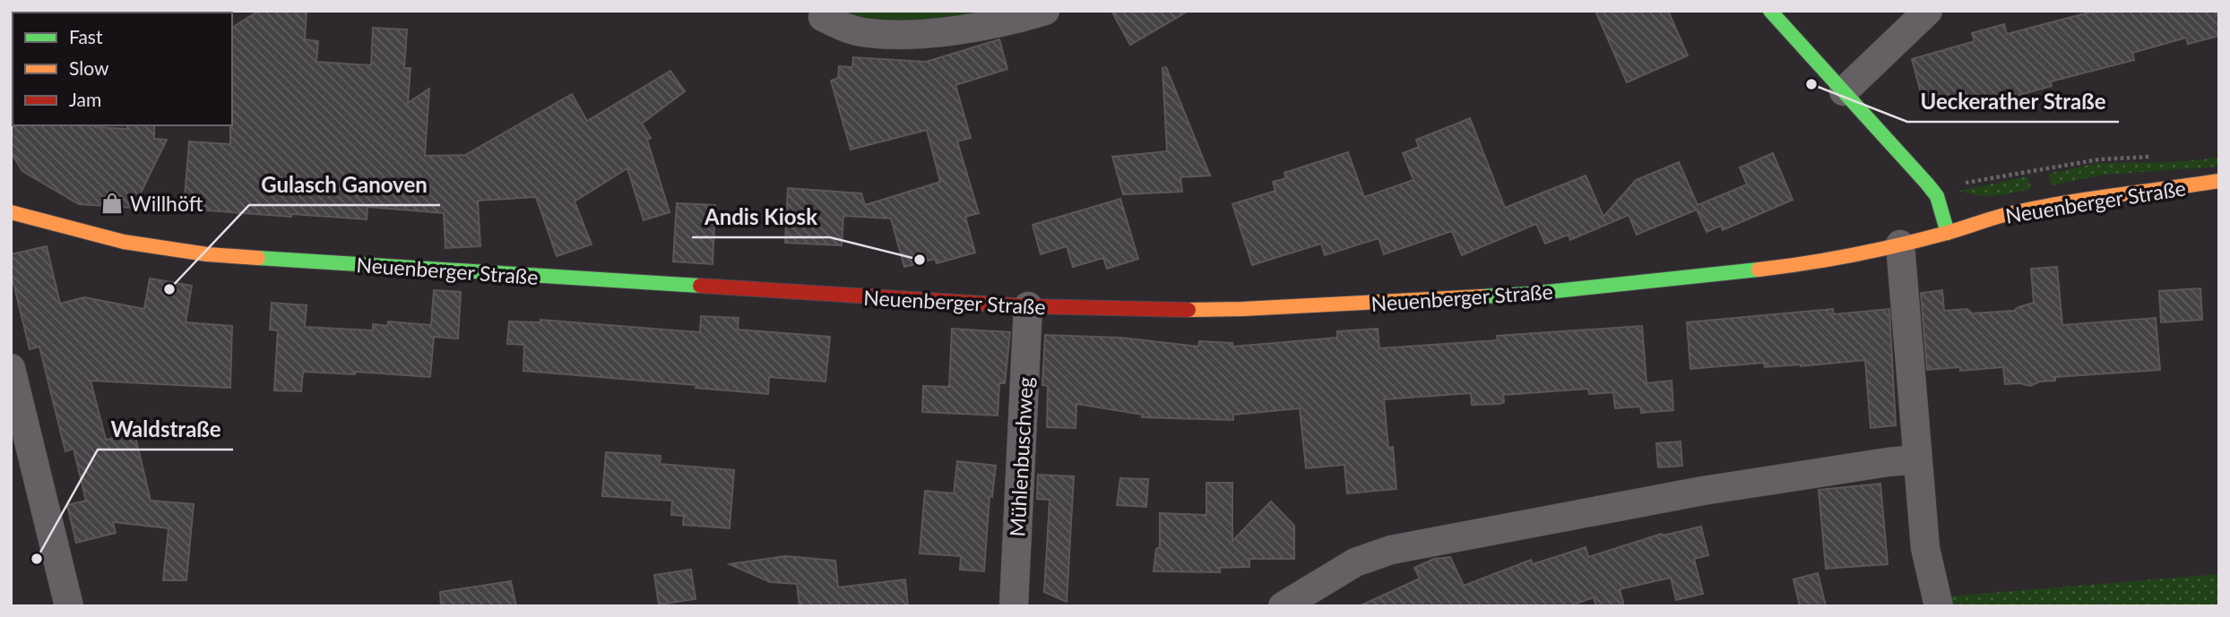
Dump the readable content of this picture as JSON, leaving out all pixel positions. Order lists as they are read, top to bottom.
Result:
{
  "streets": {
    "street": ["Neuenberger Straße", "Mühlenbuschweg"]
  },
  "crossings": [
    ["Neuenberger Straße", "Mühlenbuschweg"]
  ],
  "places": {
    "other": [
      "Ueckerather Straße",
      "Andis Kiosk",
      "Gulasch Ganoven",
      "Waldstraße"
    ],
    "shop": ["Willhöft"]
  },
  "legend": ["Fast", "Slow", "Jam"]
}
